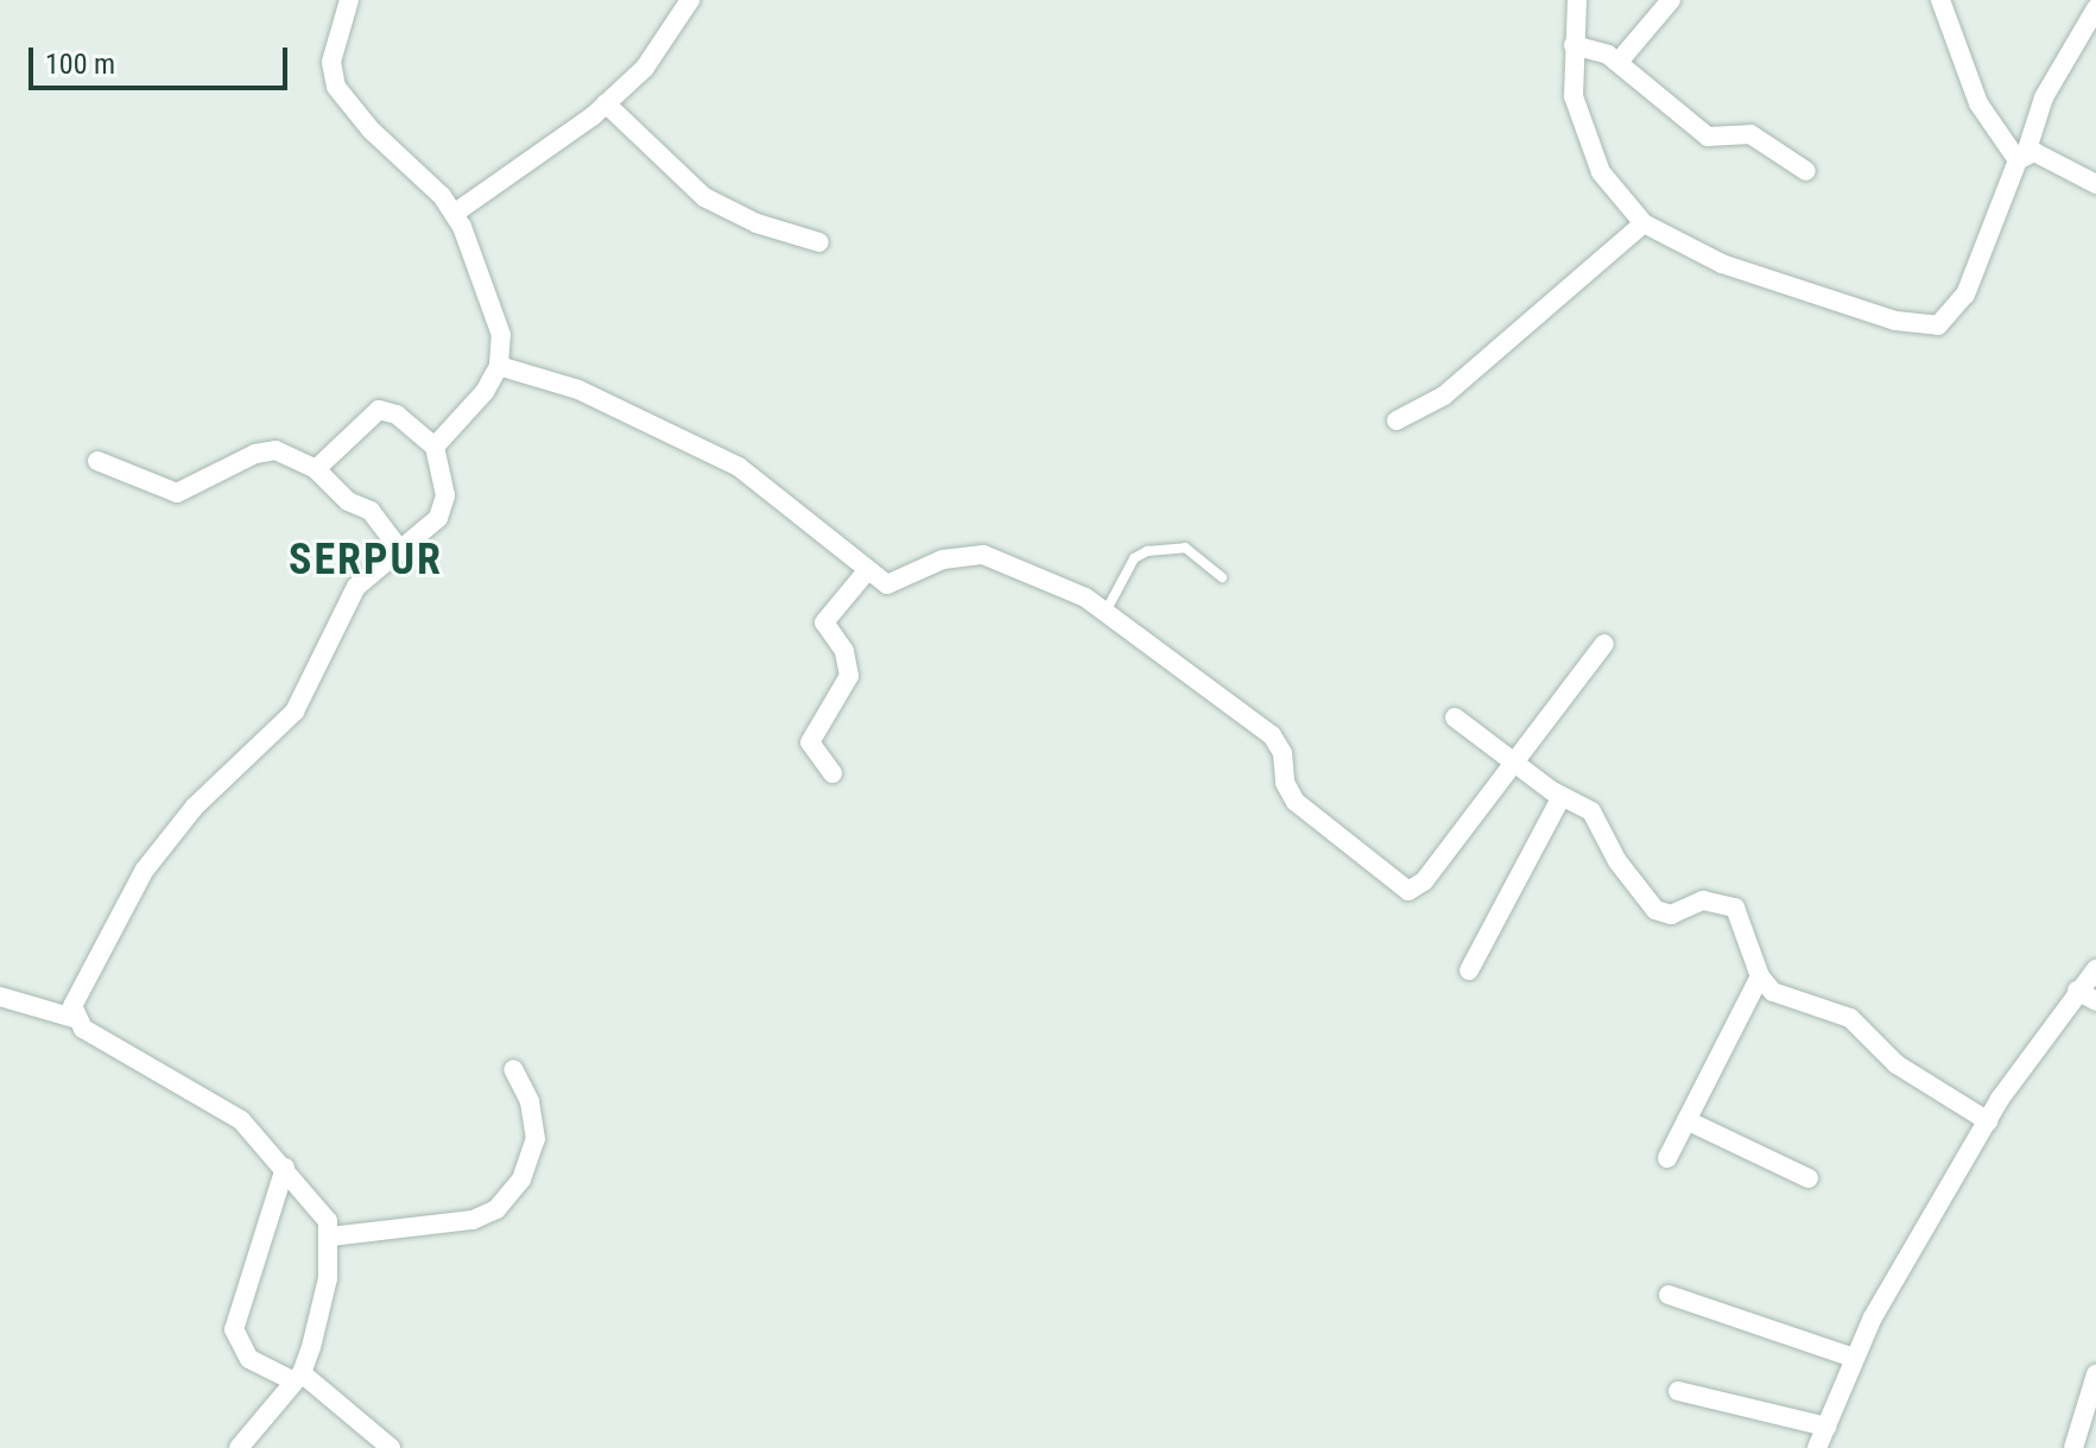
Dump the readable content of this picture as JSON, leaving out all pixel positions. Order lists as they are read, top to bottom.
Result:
{
  "districts": ["SERPUR"],
  "scale_bar": "100 m"
}
